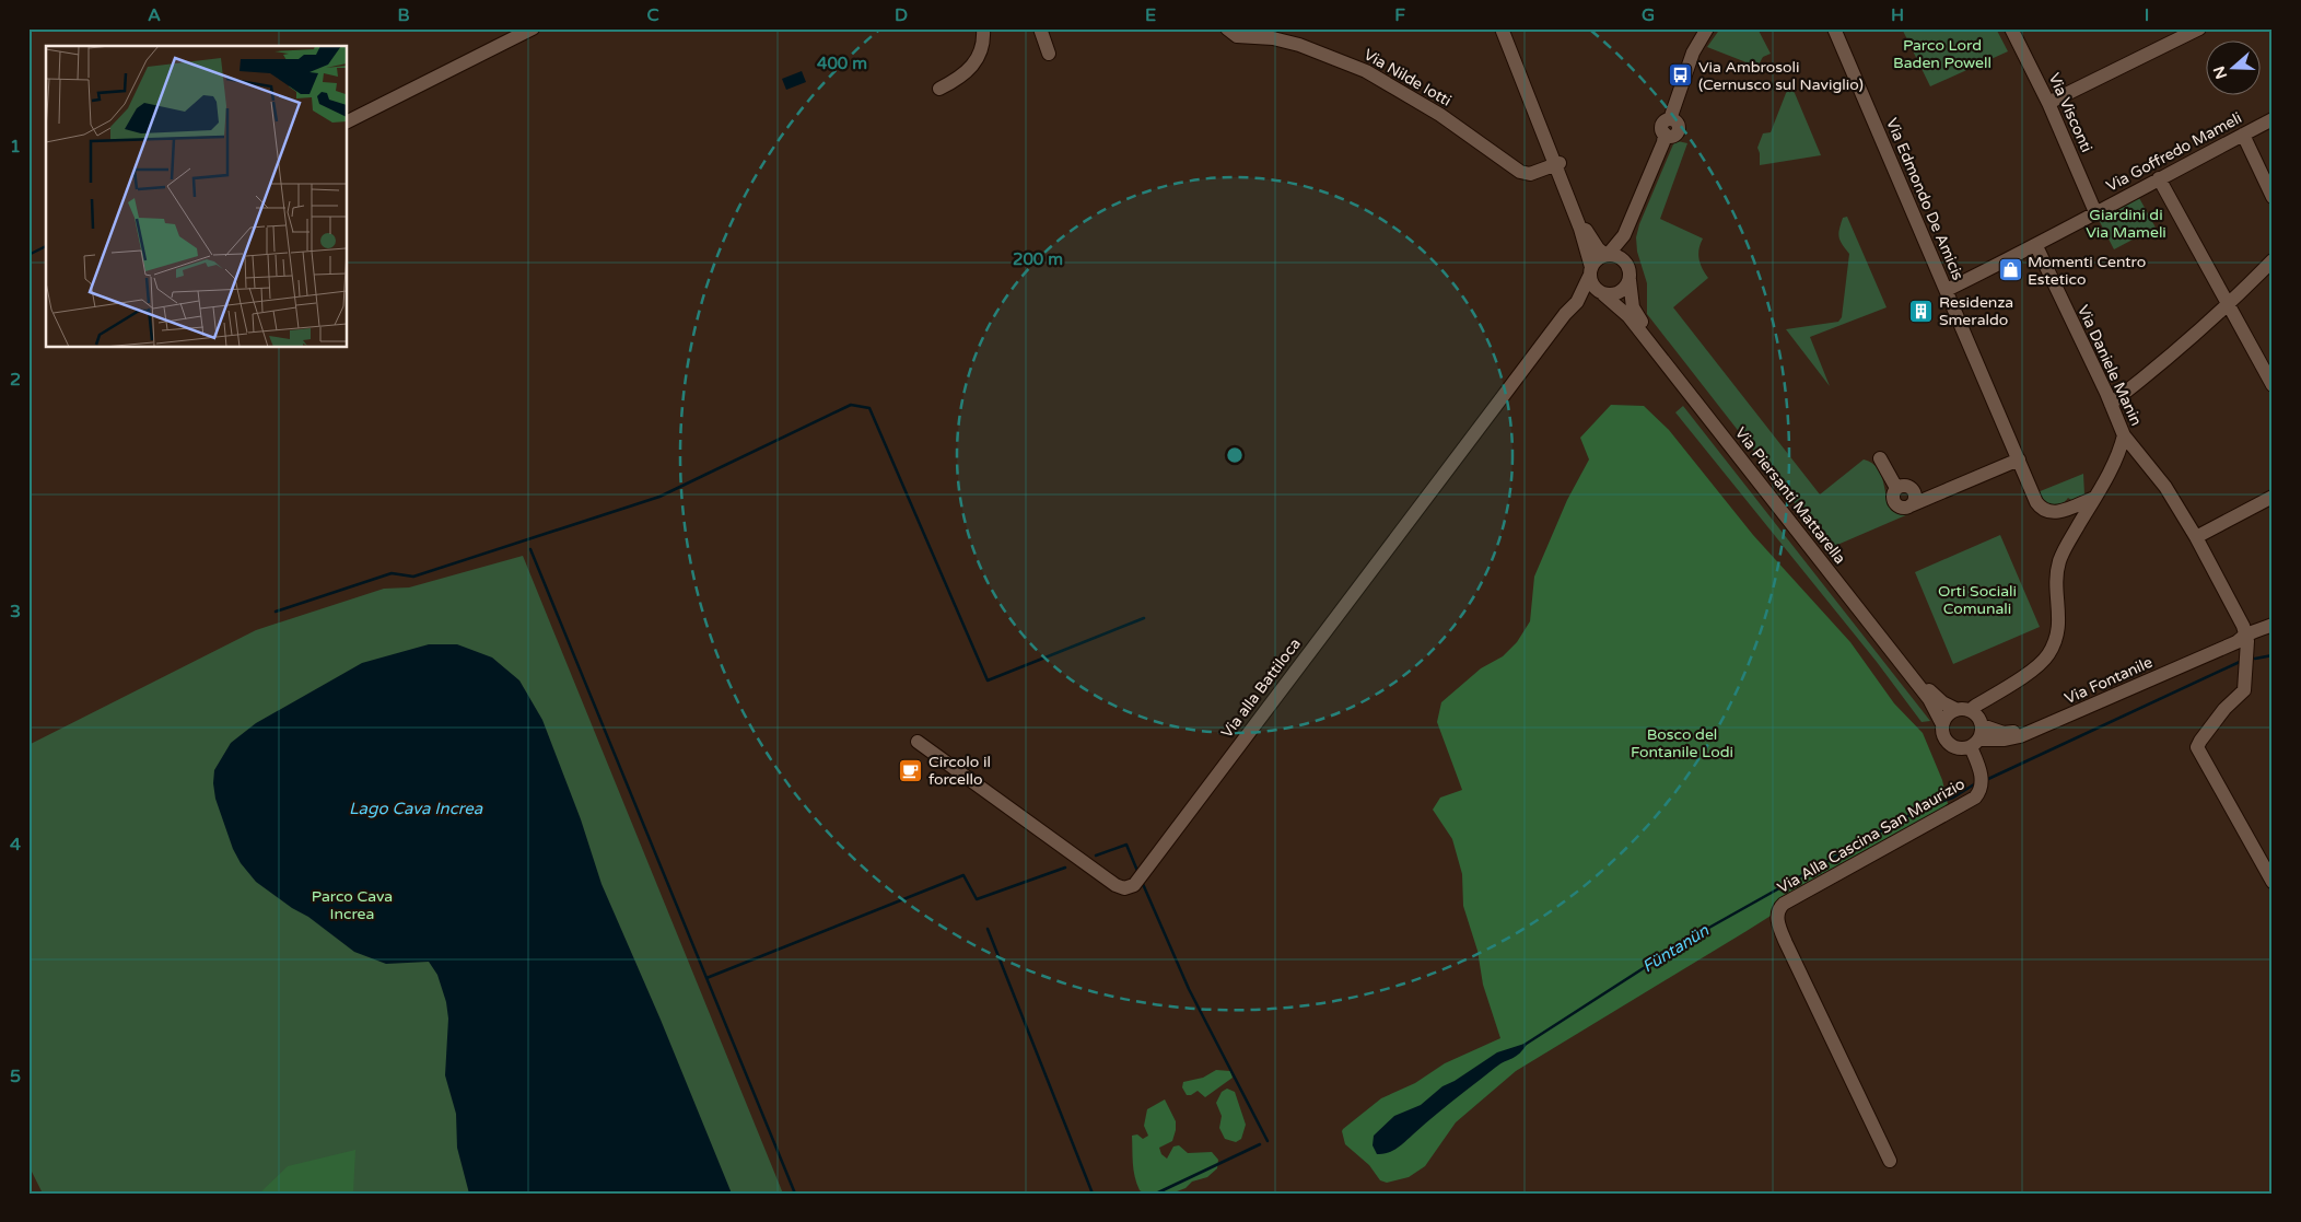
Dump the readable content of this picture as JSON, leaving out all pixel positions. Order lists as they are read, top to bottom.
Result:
{
  "streets": {
    "street": [
      "Via Nilde Iotti",
      "Via Visconti",
      "Via Goffredo Mameli",
      "Via Edmondo De Amicis",
      "Via Daniele Manin",
      "Via Piersanti Mattarella",
      "Via Fontanile",
      "Via alla Battiloca",
      "Via Alla Cascina San Maurizio"
    ]
  },
  "crossings": [
    ["Via Visconti", "Via Goffredo Mameli"],
    ["Via Goffredo Mameli", "Via Edmondo De Amicis"],
    ["Via Goffredo Mameli", "Via Daniele Manin"],
    ["Via Daniele Manin", "Via Fontanile"],
    ["Via Piersanti Mattarella", "Via Fontanile"],
    ["Via Piersanti Mattarella", "Via alla Battiloca"],
    ["Via Piersanti Mattarella", "Via Alla Cascina San Maurizio"],
    ["Via Fontanile", "Via Alla Cascina San Maurizio"]
  ],
  "water": ["Lago Cava Increa", "Füntanün"],
  "parks": [
    "Parco Lord Baden Powell",
    "Giardini di Via Mameli",
    "Orti Sociali Comunali",
    "Bosco del Fontanile Lodi",
    "Parco Cava Increa"
  ],
  "places": {
    "bus stop": ["Via Ambrosoli (Cernusco sul Naviglio)"],
    "shop": ["Momenti Centro Estetico"],
    "building": ["Residenza Smeraldo"],
    "cafe": ["Circolo il forcello"]
  },
  "north": "left",
  "grid": {
    "columns": [
      "A",
      "B",
      "C",
      "D",
      "E",
      "F",
      "G",
      "H",
      "I"
    ],
    "rows": [
      "1",
      "2",
      "3",
      "4",
      "5"
    ]
  },
  "rings": ["400 m", "200 m"]
}
